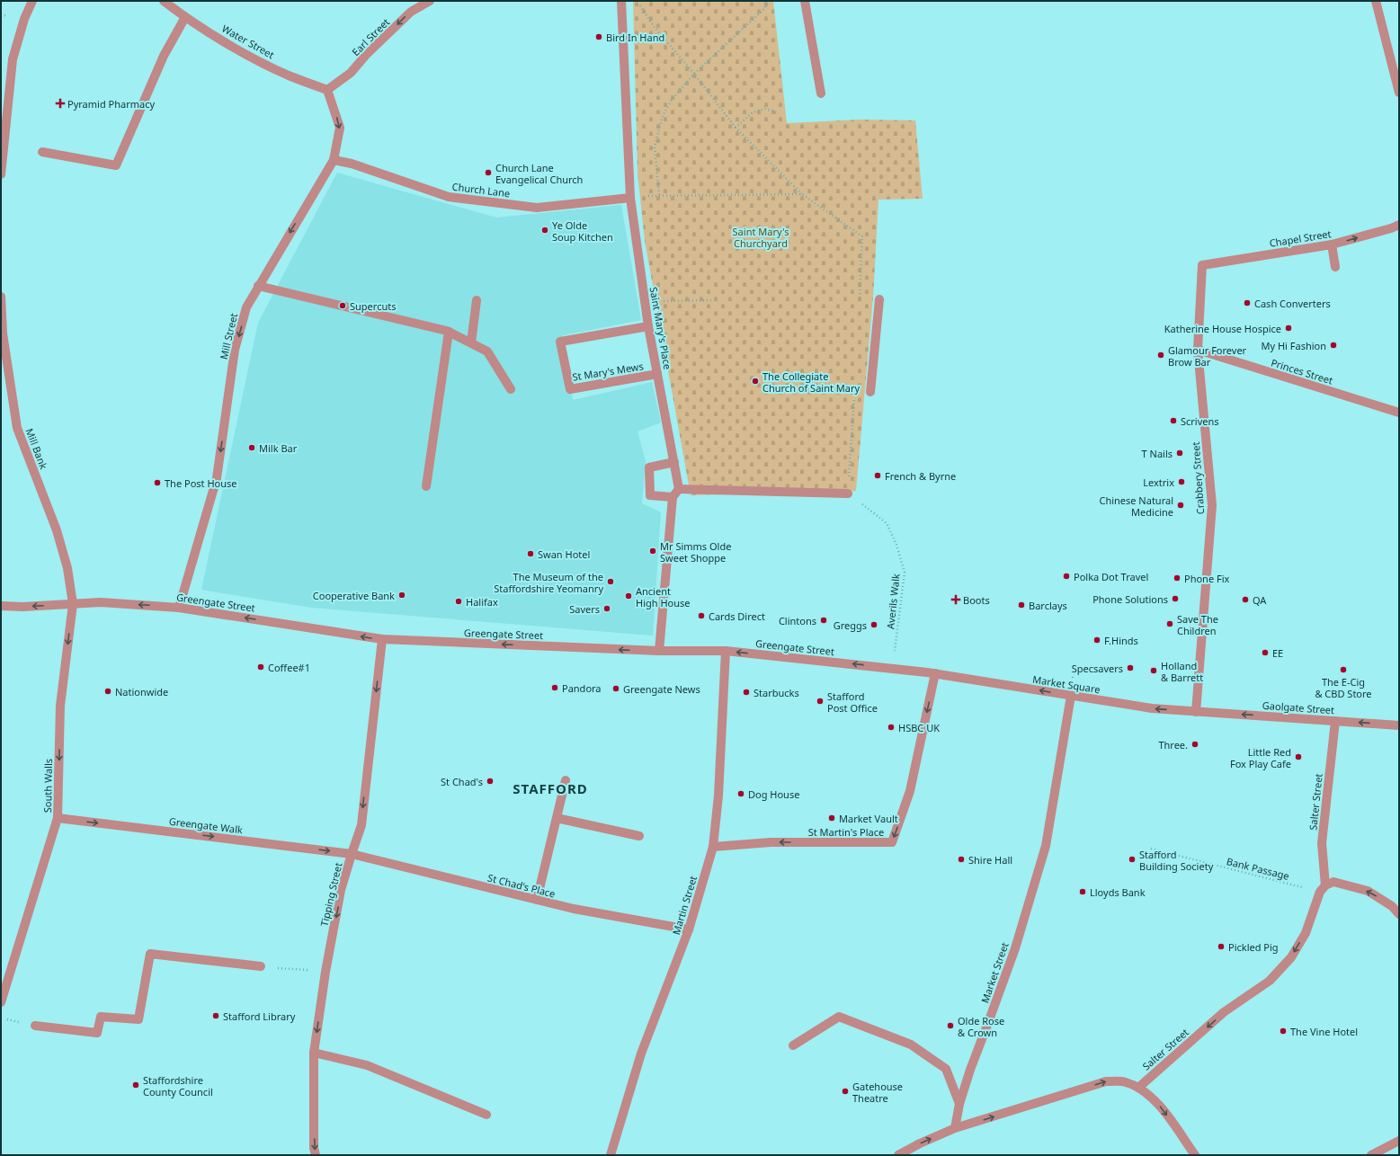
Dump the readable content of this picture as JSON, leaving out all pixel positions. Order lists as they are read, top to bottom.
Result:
{
  "streets": {
    "street": [
      "Earl Street",
      "Water Street",
      "Church Lane",
      "Chapel Street",
      "Saint Mary's Place",
      "Mill Street",
      "St Mary's Mews",
      "Princes Street",
      "Mill Bank",
      "Crabbery Street",
      "Greengate Street",
      "Market Square",
      "Gaolgate Street",
      "South Walls",
      "Salter Street",
      "Greengate Walk",
      "St Martin's Place",
      "St Chad's Place",
      "Tipping Street",
      "Martin Street",
      "Market Street"
    ],
    "path": ["Averils Walk", "Bank Passage"]
  },
  "crossings": [
    ["Earl Street", "Water Street"],
    ["Earl Street", "Mill Street"],
    ["Water Street", "Mill Street"],
    ["Church Lane", "Saint Mary's Place"],
    ["Church Lane", "Mill Street"],
    ["Chapel Street", "Crabbery Street"],
    ["Saint Mary's Place", "St Mary's Mews"],
    ["Mill Street", "Greengate Street"],
    ["Princes Street", "Crabbery Street"],
    ["Mill Bank", "Greengate Street"],
    ["Mill Bank", "South Walls"],
    ["Crabbery Street", "Market Square"],
    ["Crabbery Street", "Gaolgate Street"],
    ["Averils Walk", "Greengate Street"],
    ["Greengate Street", "Market Square"],
    ["Greengate Street", "South Walls"],
    ["Greengate Street", "St Martin's Place"],
    ["Greengate Street", "Tipping Street"],
    ["Greengate Street", "Martin Street"],
    ["Market Square", "Gaolgate Street"],
    ["Market Square", "St Martin's Place"],
    ["Market Square", "Market Street"],
    ["Gaolgate Street", "Salter Street"],
    ["South Walls", "Greengate Walk"],
    ["Salter Street", "Bank Passage"],
    ["Greengate Walk", "St Chad's Place"],
    ["Greengate Walk", "Tipping Street"],
    ["St Martin's Place", "Martin Street"],
    ["St Chad's Place", "Tipping Street"],
    ["St Chad's Place", "Martin Street"]
  ],
  "one_way": [
    "Earl Street",
    "Mill Street",
    "Greengate Street",
    "Market Square",
    "Gaolgate Street",
    "South Walls",
    "Salter Street",
    "Greengate Walk",
    "Tipping Street"
  ],
  "districts": ["STAFFORD"],
  "parks": ["Saint Mary's Churchyard"],
  "places": {
    "other": [
      "Bird In Hand",
      "Church Lane Evangelical Church",
      "Ye Olde Soup Kitchen",
      "Cash Converters",
      "Supercuts",
      "Katherine House Hospice",
      "My Hi Fashion",
      "Glamour Forever Brow Bar",
      "The Collegiate Church of Saint Mary",
      "Scrivens",
      "Milk Bar",
      "T Nails",
      "French & Byrne",
      "Lextrix",
      "The Post House",
      "Chinese Natural Medicine",
      "Mr Simms Olde Sweet Shoppe",
      "Swan Hotel",
      "Polka Dot Travel",
      "Phone Fix",
      "The Museum of the Staffordshire Yeomanry",
      "Cooperative Bank",
      "Ancient High House",
      "Phone Solutions",
      "QA",
      "Halifax",
      "Barclays",
      "Savers",
      "Cards Direct",
      "Clintons",
      "Save The Children",
      "Greggs",
      "F.Hinds",
      "EE",
      "Coffee#1",
      "Specsavers",
      "The E-Cig & CBD Store",
      "Holland & Barrett",
      "Pandora",
      "Greengate News",
      "Nationwide",
      "Starbucks",
      "Stafford Post Office",
      "HSBC UK",
      "Three.",
      "Little Red Fox Play Cafe",
      "St Chad's",
      "Dog House",
      "Market Vault",
      "Shire Hall",
      "Stafford Building Society",
      "Lloyds Bank",
      "Pickled Pig",
      "Stafford Library",
      "Olde Rose & Crown",
      "The Vine Hotel",
      "Staffordshire County Council",
      "Gatehouse Theatre"
    ],
    "health": ["Pyramid Pharmacy", "Boots"]
  }
}
